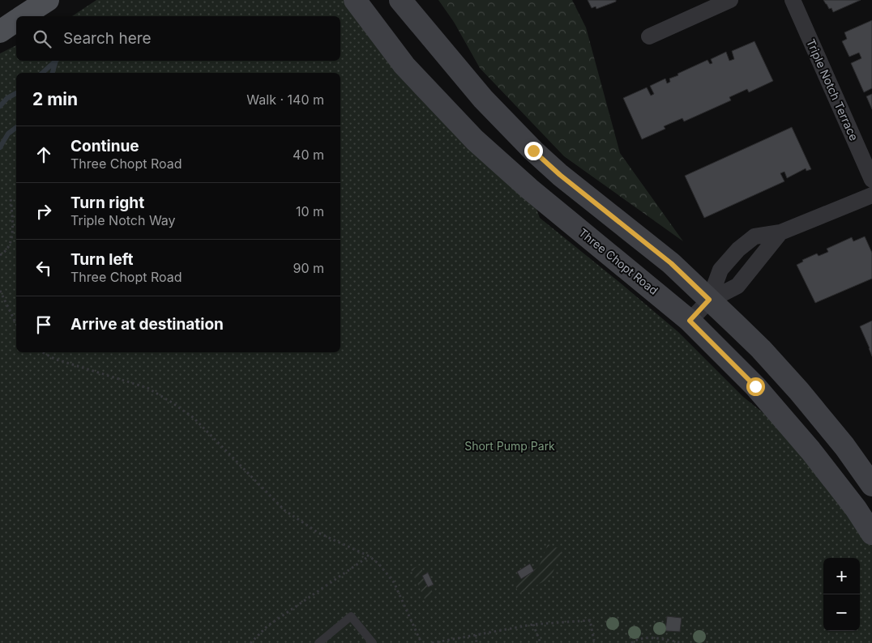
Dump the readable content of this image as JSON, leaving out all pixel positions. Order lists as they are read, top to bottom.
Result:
{
  "streets": {
    "main road": ["Three Chopt Road"],
    "street": ["Triple Notch Terrace"]
  },
  "parks": ["Short Pump Park"],
  "page": {
    "search": "Search here",
    "heading": ["2 min", "Walk · 140 m"],
    "list": [
      ["Continue", "Three Chopt Road", "40 m"],
      ["Turn right", "Triple Notch Way", "10 m"],
      ["Turn left", "Three Chopt Road", "90 m"],
      "Arrive at destination"
    ],
    "map_buttons": ["+", "−"]
  }
}
